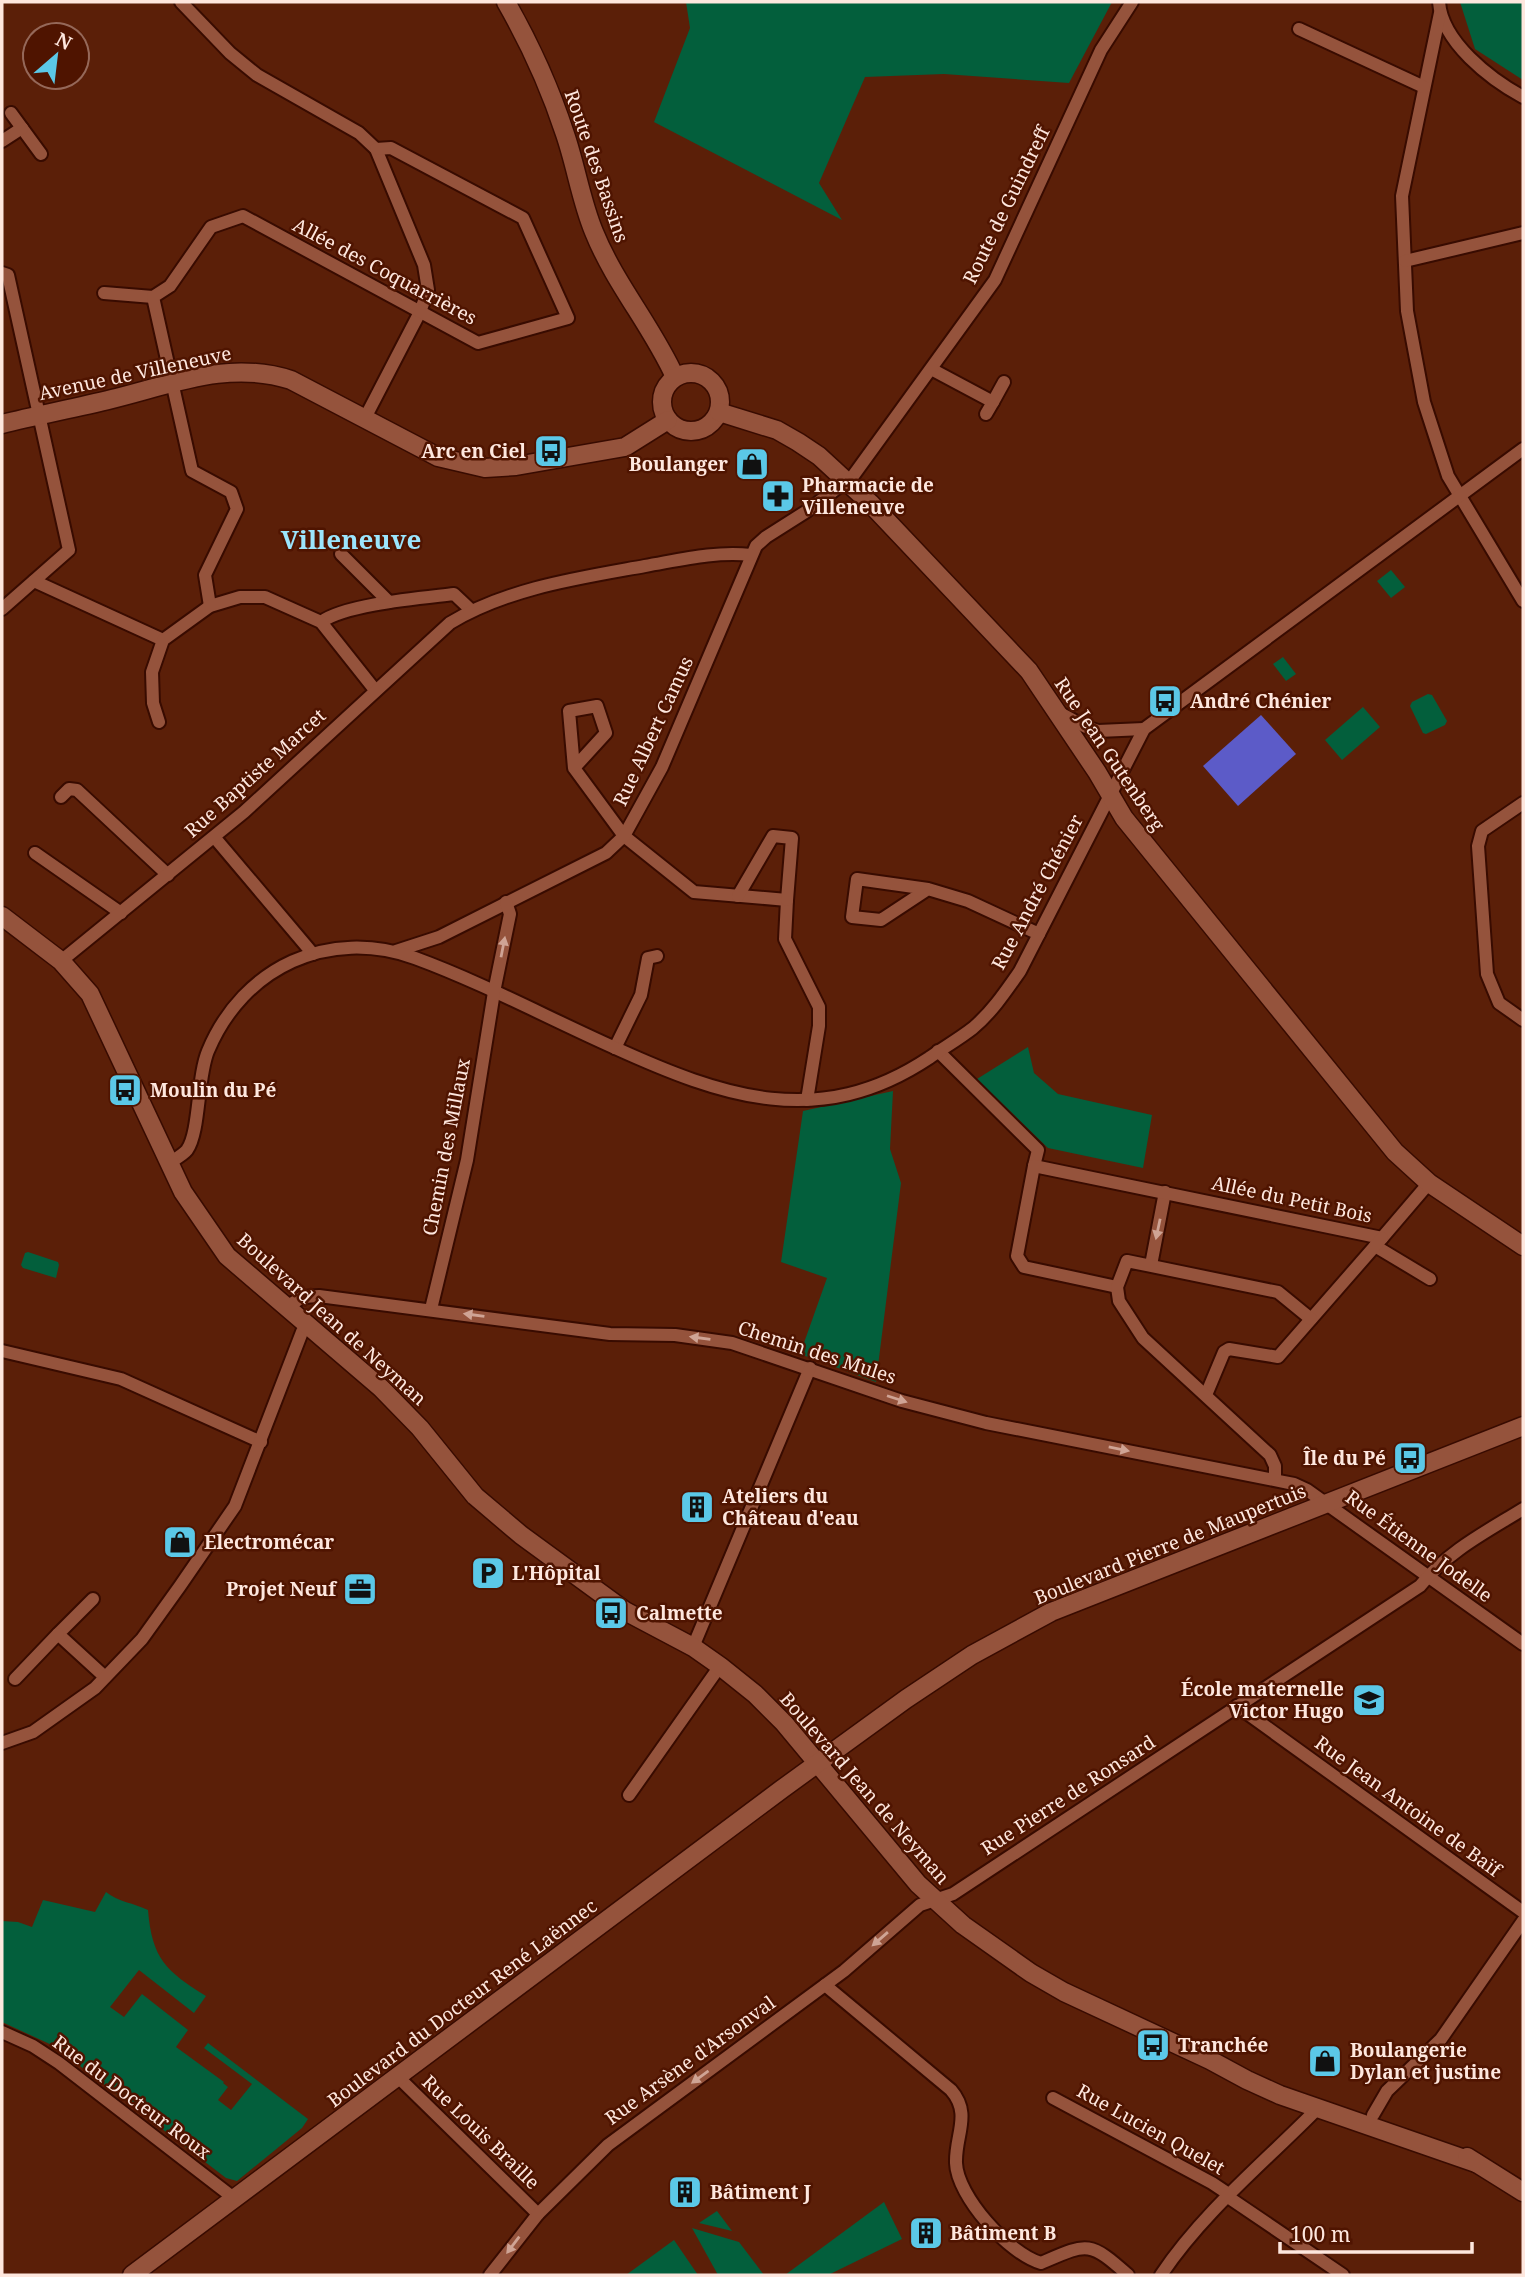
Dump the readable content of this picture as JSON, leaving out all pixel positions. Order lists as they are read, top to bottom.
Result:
{
  "streets": {
    "street": [
      "Route des Bassins",
      "Route de Guindreff",
      "Allée des Coquarrières",
      "Avenue de Villeneuve",
      "Rue Albert Camus",
      "Rue Jean Gutenberg",
      "Rue Baptiste Marcet",
      "Rue André Chénier",
      "Chemin des Millaux",
      "Allée du Petit Bois",
      "Boulevard Jean de Neyman",
      "Chemin des Mules",
      "Boulevard Pierre de Maupertuis",
      "Rue Étienne Jodelle",
      "Rue Pierre de Ronsard",
      "Rue Jean Antoine de Baïf",
      "Boulevard du Docteur René Laënnec",
      "Rue Arsène d'Arsonval",
      "Rue du Docteur Roux",
      "Rue Lucien Quelet",
      "Rue Louis Braille"
    ]
  },
  "crossings": [
    ["Route des Bassins", "Avenue de Villeneuve"],
    ["Route des Bassins", "Rue Jean Gutenberg"],
    ["Route de Guindreff", "Rue Jean Gutenberg"],
    ["Avenue de Villeneuve", "Rue Jean Gutenberg"],
    ["Rue Albert Camus", "Rue Baptiste Marcet"],
    ["Rue Albert Camus", "Rue André Chénier"],
    ["Rue Albert Camus", "Chemin des Millaux"],
    ["Rue Albert Camus", "Boulevard Jean de Neyman"],
    ["Rue Jean Gutenberg", "Rue André Chénier"],
    ["Rue Jean Gutenberg", "Allée du Petit Bois"],
    ["Rue Baptiste Marcet", "Boulevard Jean de Neyman"],
    ["Rue André Chénier", "Chemin des Millaux"],
    ["Chemin des Millaux", "Chemin des Mules"],
    ["Boulevard Jean de Neyman", "Chemin des Mules"],
    ["Boulevard Jean de Neyman", "Boulevard Pierre de Maupertuis"],
    ["Boulevard Jean de Neyman", "Rue Pierre de Ronsard"],
    ["Boulevard Jean de Neyman", "Boulevard du Docteur René Laënnec"],
    ["Boulevard Jean de Neyman", "Rue Arsène d'Arsonval"],
    ["Chemin des Mules", "Boulevard Pierre de Maupertuis"],
    ["Chemin des Mules", "Rue Étienne Jodelle"],
    ["Boulevard Pierre de Maupertuis", "Rue Étienne Jodelle"],
    ["Boulevard Pierre de Maupertuis", "Boulevard du Docteur René Laënnec"],
    ["Rue Étienne Jodelle", "Rue Pierre de Ronsard"],
    ["Rue Pierre de Ronsard", "Rue Jean Antoine de Baïf"],
    ["Rue Pierre de Ronsard", "Rue Arsène d'Arsonval"],
    ["Boulevard du Docteur René Laënnec", "Rue du Docteur Roux"],
    ["Boulevard du Docteur René Laënnec", "Rue Louis Braille"],
    ["Rue Arsène d'Arsonval", "Rue Louis Braille"]
  ],
  "one_way": ["Rue Arsène d'Arsonval"],
  "districts": ["Villeneuve"],
  "places": {
    "bus stop": [
      "Arc en Ciel",
      "André Chénier",
      "Moulin du Pé",
      "Île du Pé",
      "Calmette",
      "Tranchée"
    ],
    "shop": ["Boulanger", "Electromécar", "Boulangerie Dylan et justine"],
    "pharmacy": ["Pharmacie de Villeneuve"],
    "building": ["Ateliers du Château d'eau", "Bâtiment J", "Bâtiment B"],
    "parking": ["L'Hôpital"],
    "office": ["Projet Neuf"],
    "school or university": ["École maternelle Victor Hugo"]
  },
  "scale_bar": "100 m",
  "north": "top right"
}
